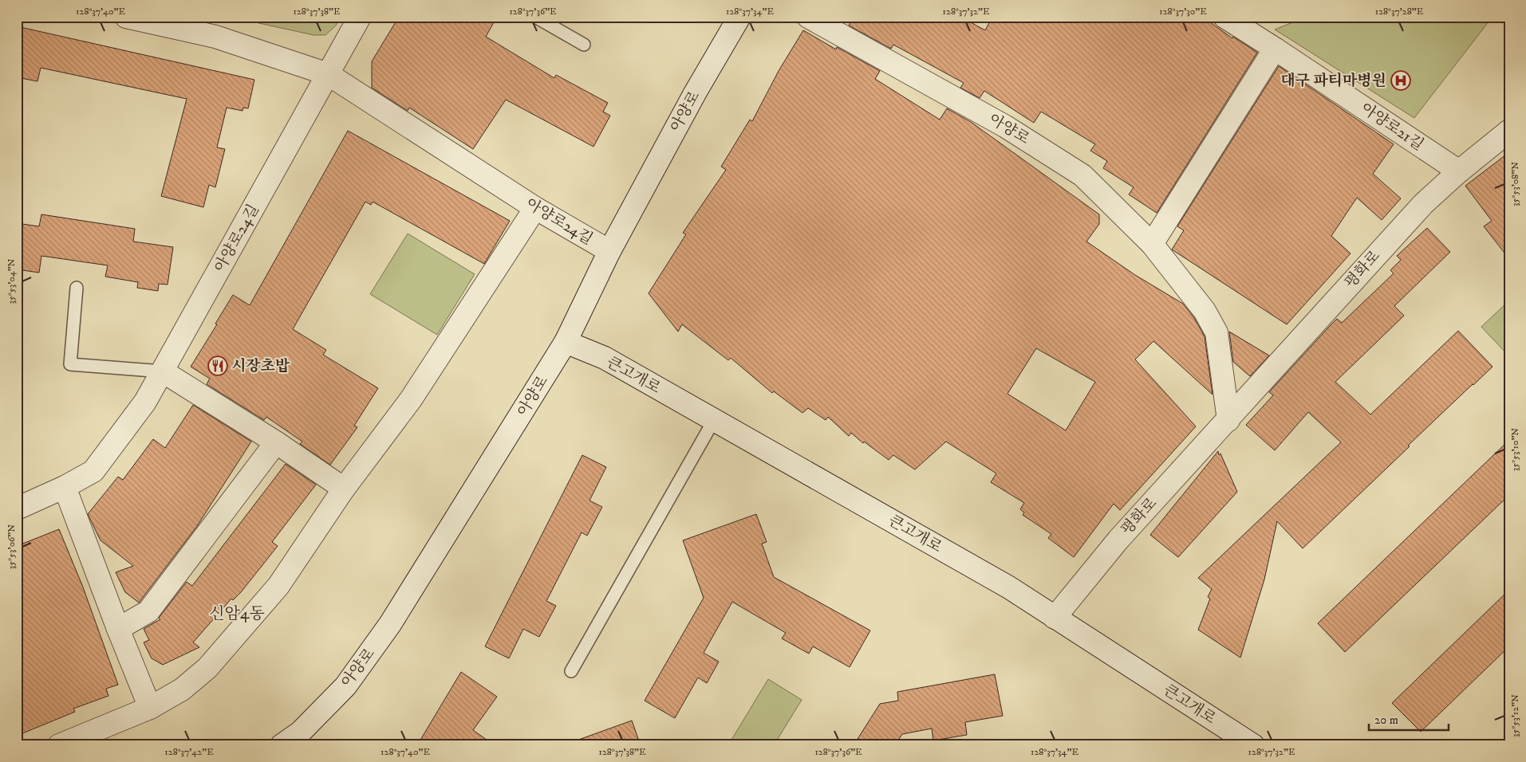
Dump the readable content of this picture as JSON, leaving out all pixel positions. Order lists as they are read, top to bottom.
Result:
{
  "streets": {
    "street": [
      "아양로",
      "아양로21길",
      "아양로24길",
      "평화로",
      "큰고개로"
    ]
  },
  "crossings": [
    ["아양로", "아양로24길"],
    ["아양로", "큰고개로"],
    ["아양로21길", "평화로"],
    ["평화로", "큰고개로"]
  ],
  "districts": ["신암4동"],
  "places": {
    "hospital": ["대구 파티마병원"],
    "restaurant": ["시장초밥"]
  },
  "scale_bar": "20 m",
  "coordinates": [
    "128°37'40\"E",
    "128°37'38\"E",
    "128°37'36\"E",
    "128°37'34\"E",
    "128°37'32\"E",
    "128°37'30\"E",
    "128°37'28\"E",
    "35°53'08\"N",
    "35°53'04\"N",
    "35°53'10\"N",
    "35°53'06\"N",
    "35°53'12\"N",
    "128°37'42\"E"
  ]
}
